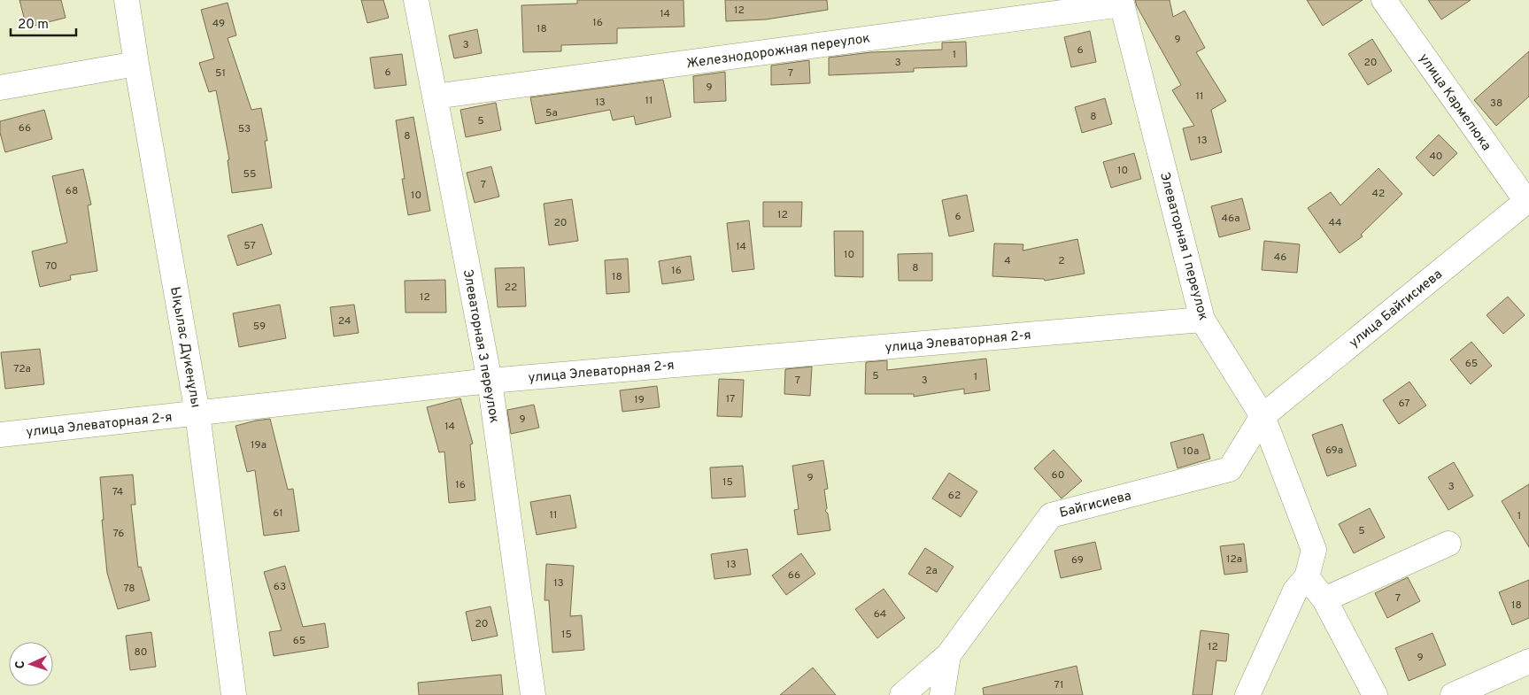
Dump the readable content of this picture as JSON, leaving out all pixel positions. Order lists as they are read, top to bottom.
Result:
{
  "streets": {
    "street": [
      "Железнодорожная переулок",
      "улица Кармелюка",
      "Элеваторная 1 переулок",
      "улица Байгисиева",
      "улица Элеваторная 2-я",
      "Элеваторная 3 переулок",
      "Ықылас Дүкенұлы",
      "Байгисиева"
    ]
  },
  "crossings": [
    ["Железнодорожная переулок", "Элеваторная 1 переулок"],
    ["Железнодорожная переулок", "Элеваторная 3 переулок"],
    ["улица Кармелюка", "улица Байгисиева"],
    ["Элеваторная 1 переулок", "улица Байгисиева"],
    ["Элеваторная 1 переулок", "улица Элеваторная 2-я"],
    ["Элеваторная 1 переулок", "Байгисиева"],
    ["улица Байгисиева", "Байгисиева"],
    ["улица Элеваторная 2-я", "Элеваторная 3 переулок"],
    ["улица Элеваторная 2-я", "Ықылас Дүкенұлы"]
  ],
  "house_numbers": [
    "12",
    "14",
    "16",
    "49",
    "18",
    "9",
    "3",
    "6",
    "1",
    "3",
    "20",
    "6",
    "51",
    "7",
    "9",
    "11",
    "11",
    "13",
    "38",
    "5а",
    "8",
    "5",
    "66",
    "53",
    "8",
    "13",
    "40",
    "10",
    "55",
    "7",
    "68",
    "42",
    "10",
    "12",
    "6",
    "46а",
    "20",
    "44",
    "57",
    "14",
    "10",
    "46",
    "4",
    "2",
    "70",
    "8",
    "16",
    "18",
    "22",
    "12",
    "24",
    "59",
    "65",
    "72а",
    "5",
    "1",
    "7",
    "3",
    "17",
    "19",
    "67",
    "9",
    "14",
    "19а",
    "69а",
    "10а",
    "60",
    "9",
    "15",
    "16",
    "3",
    "74",
    "62",
    "61",
    "11",
    "1",
    "5",
    "76",
    "12а",
    "69",
    "13",
    "2а",
    "66",
    "13",
    "63",
    "78",
    "7",
    "18",
    "64",
    "20",
    "15",
    "65",
    "12",
    "80",
    "9",
    "71"
  ],
  "scale_bar": "20 m",
  "north": "left"
}
